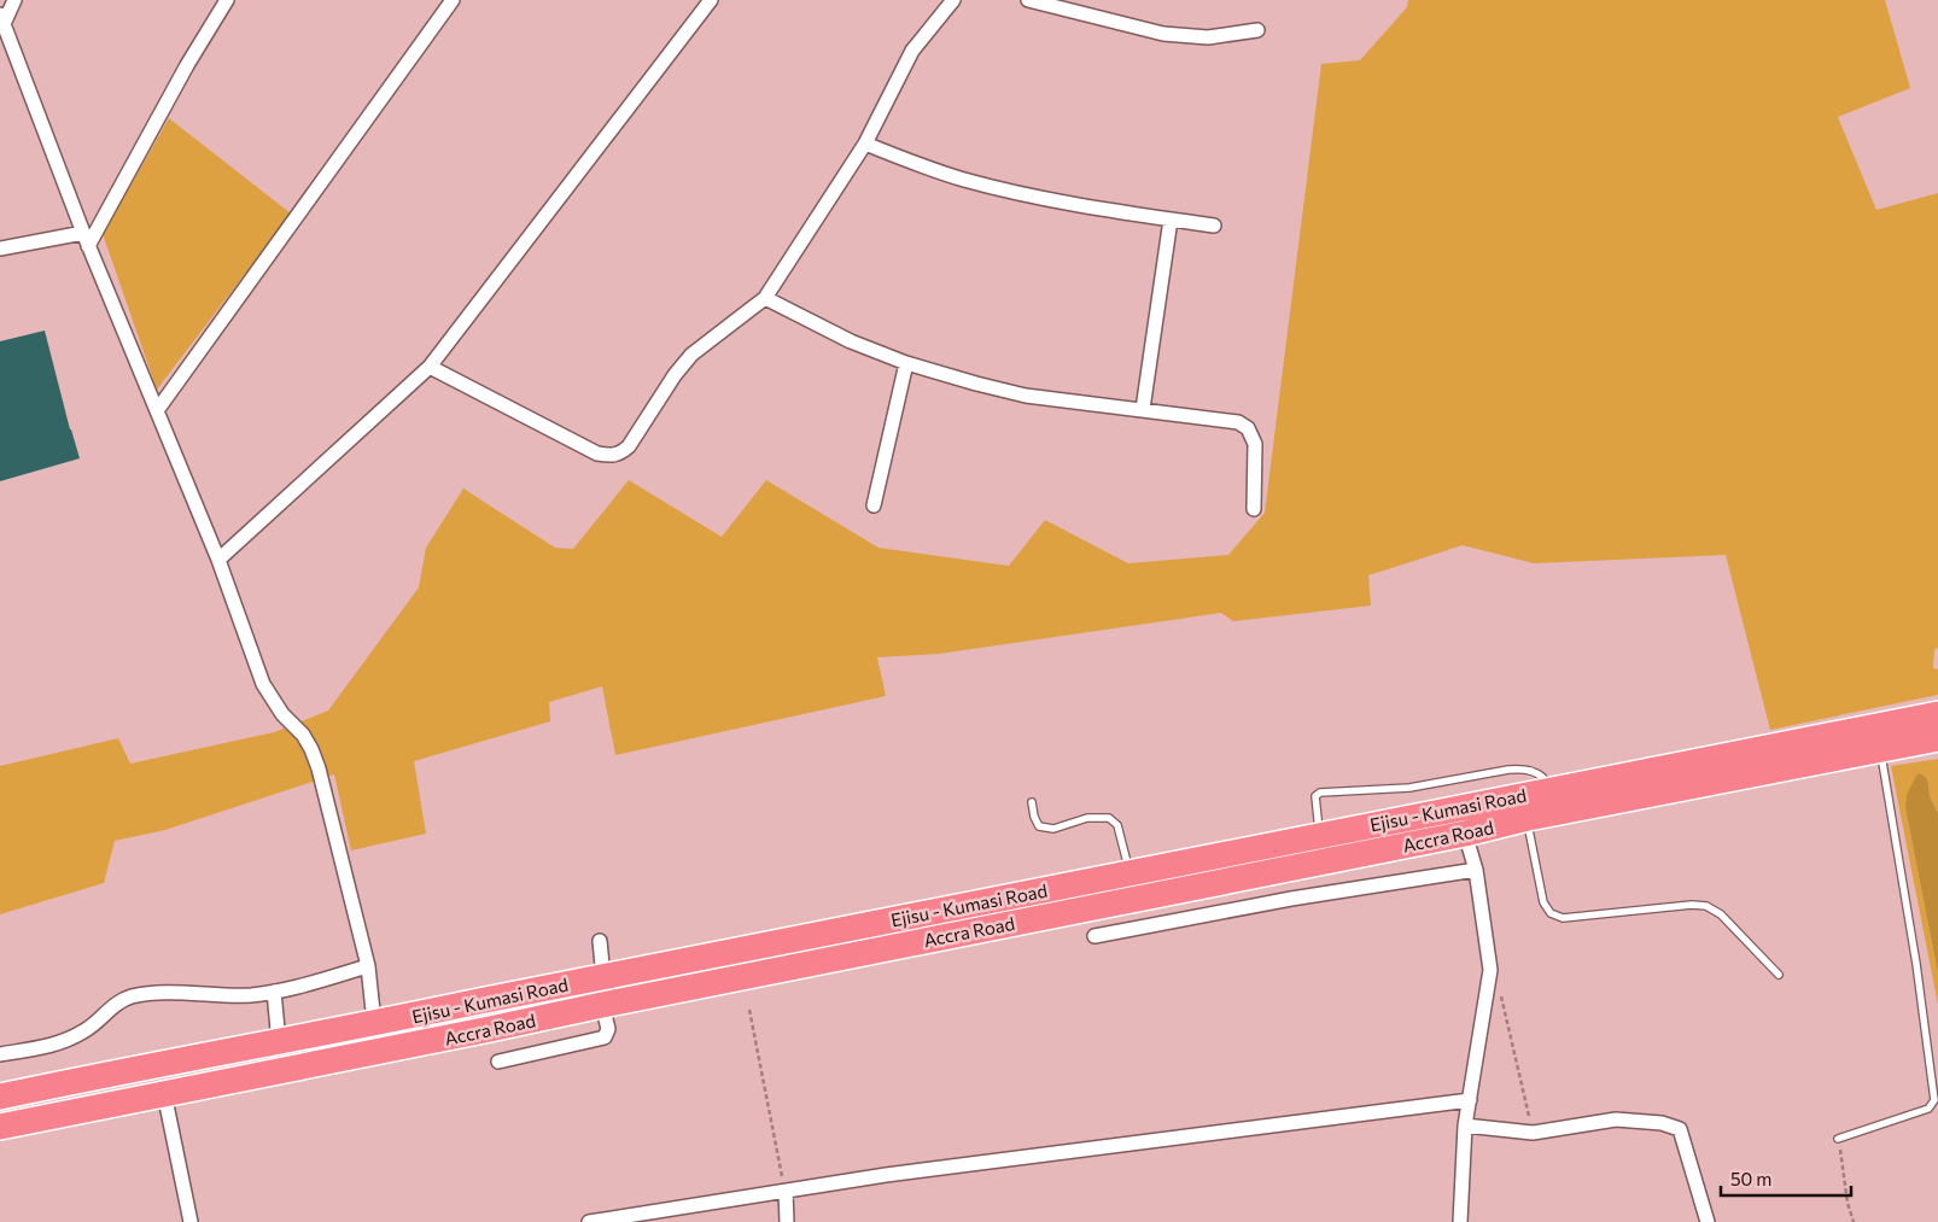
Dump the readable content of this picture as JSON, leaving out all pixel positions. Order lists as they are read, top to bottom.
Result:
{
  "streets": {
    "highway": ["Ejisu - Kumasi Road", "Accra Road"]
  },
  "scale_bar": "50 m"
}
